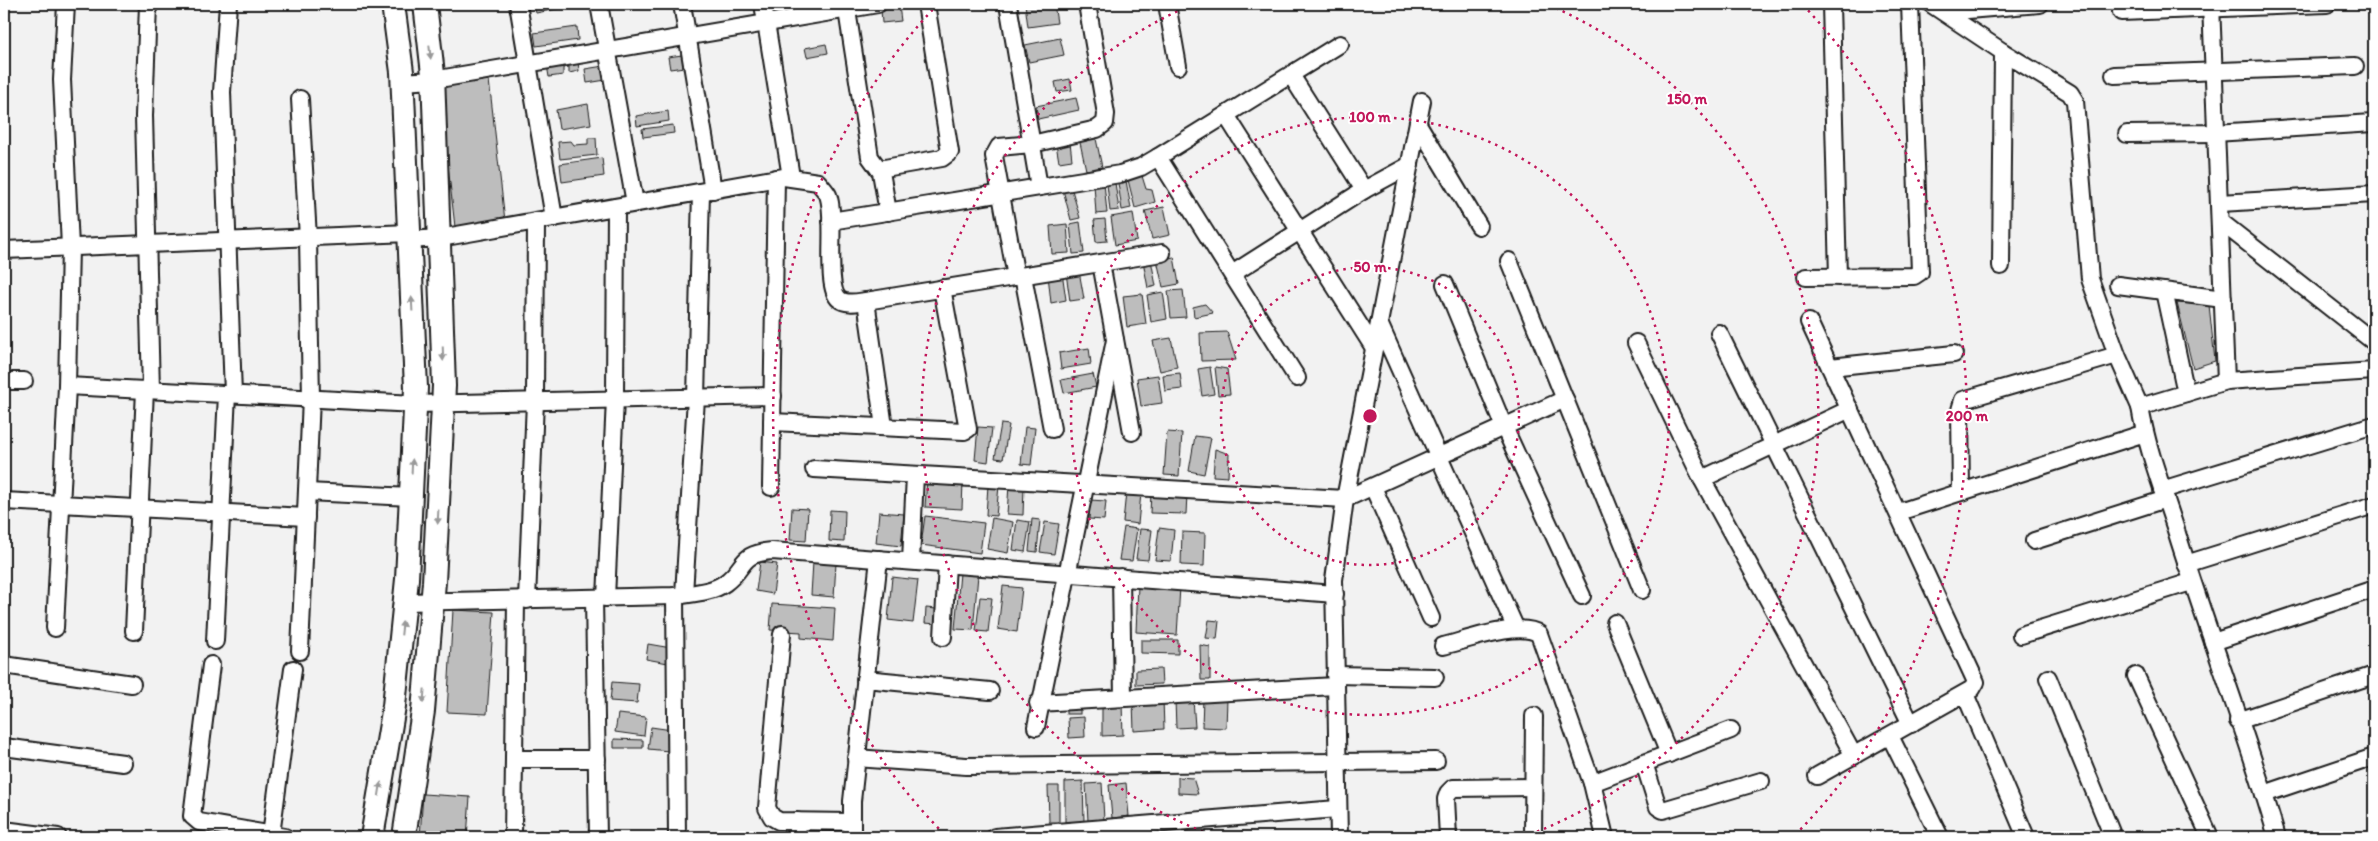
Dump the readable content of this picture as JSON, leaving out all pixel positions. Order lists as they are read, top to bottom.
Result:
{
  "rings": [
    "150 m",
    "100 m",
    "50 m",
    "200 m"
  ]
}
